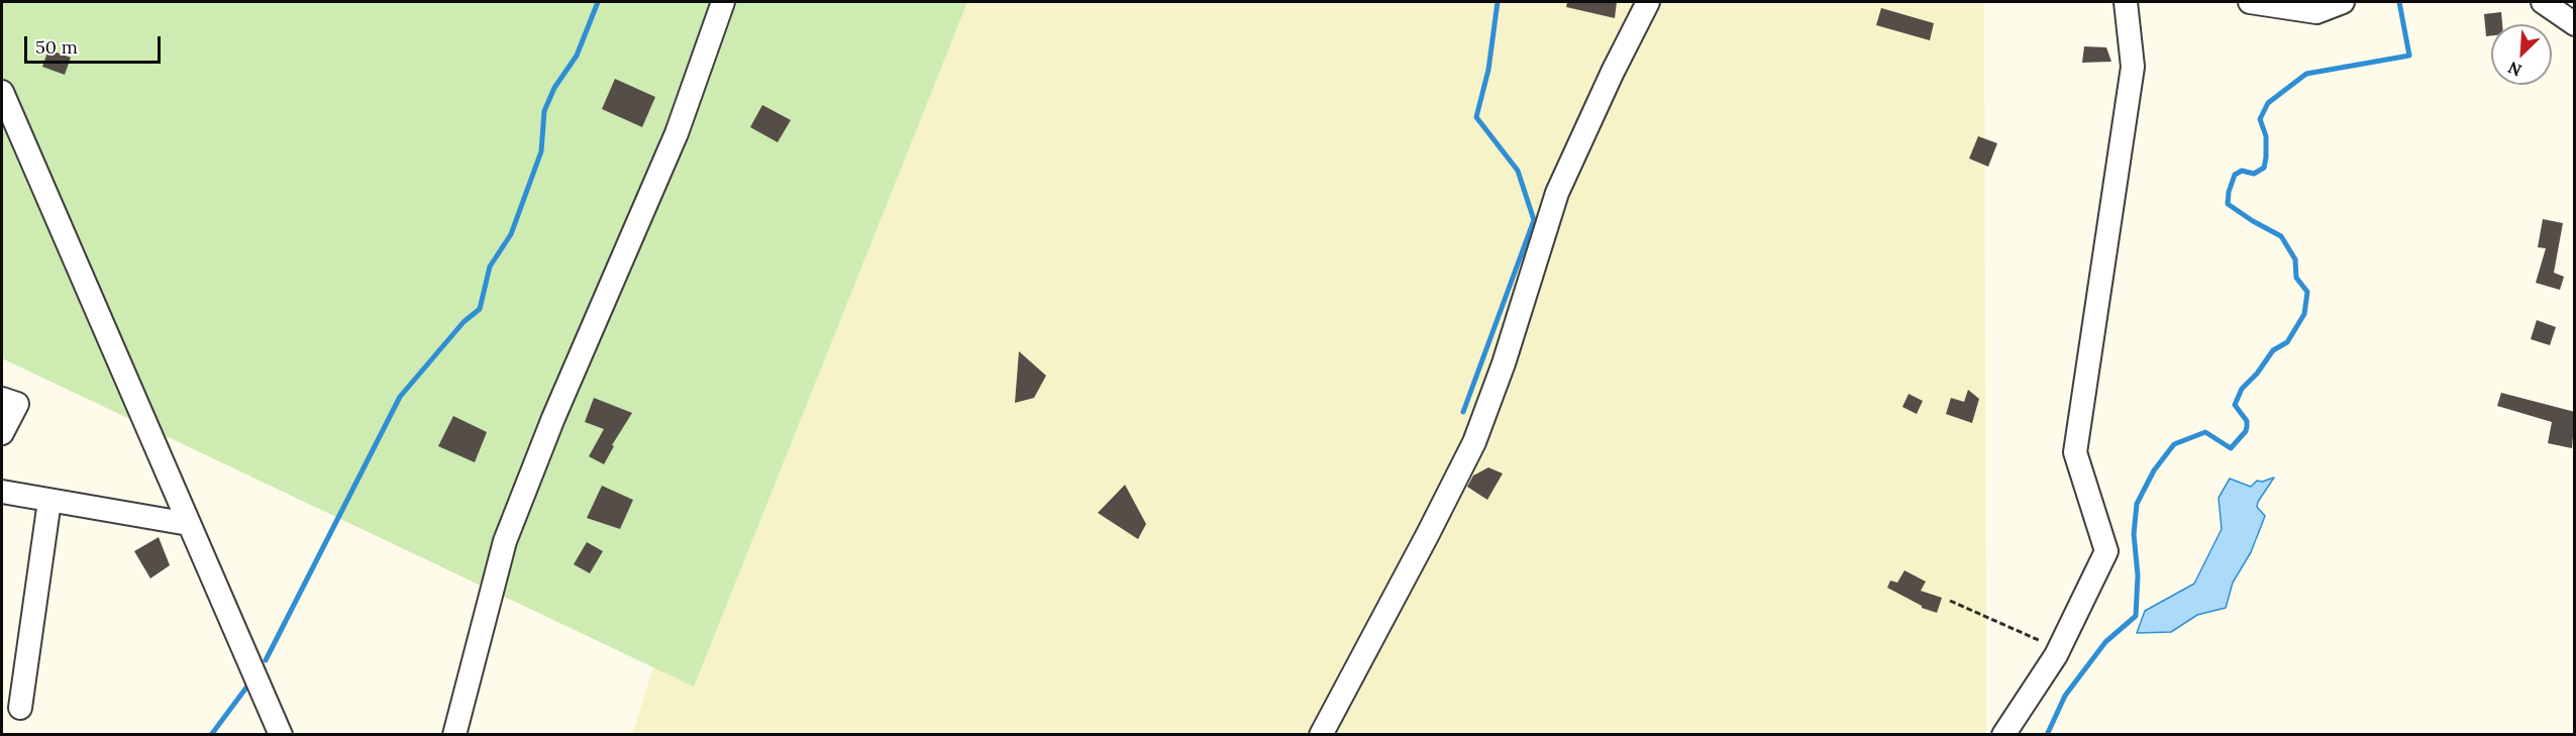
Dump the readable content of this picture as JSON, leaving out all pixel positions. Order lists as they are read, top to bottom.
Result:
{
  "scale_bar": "50 m",
  "north": "bottom left"
}
